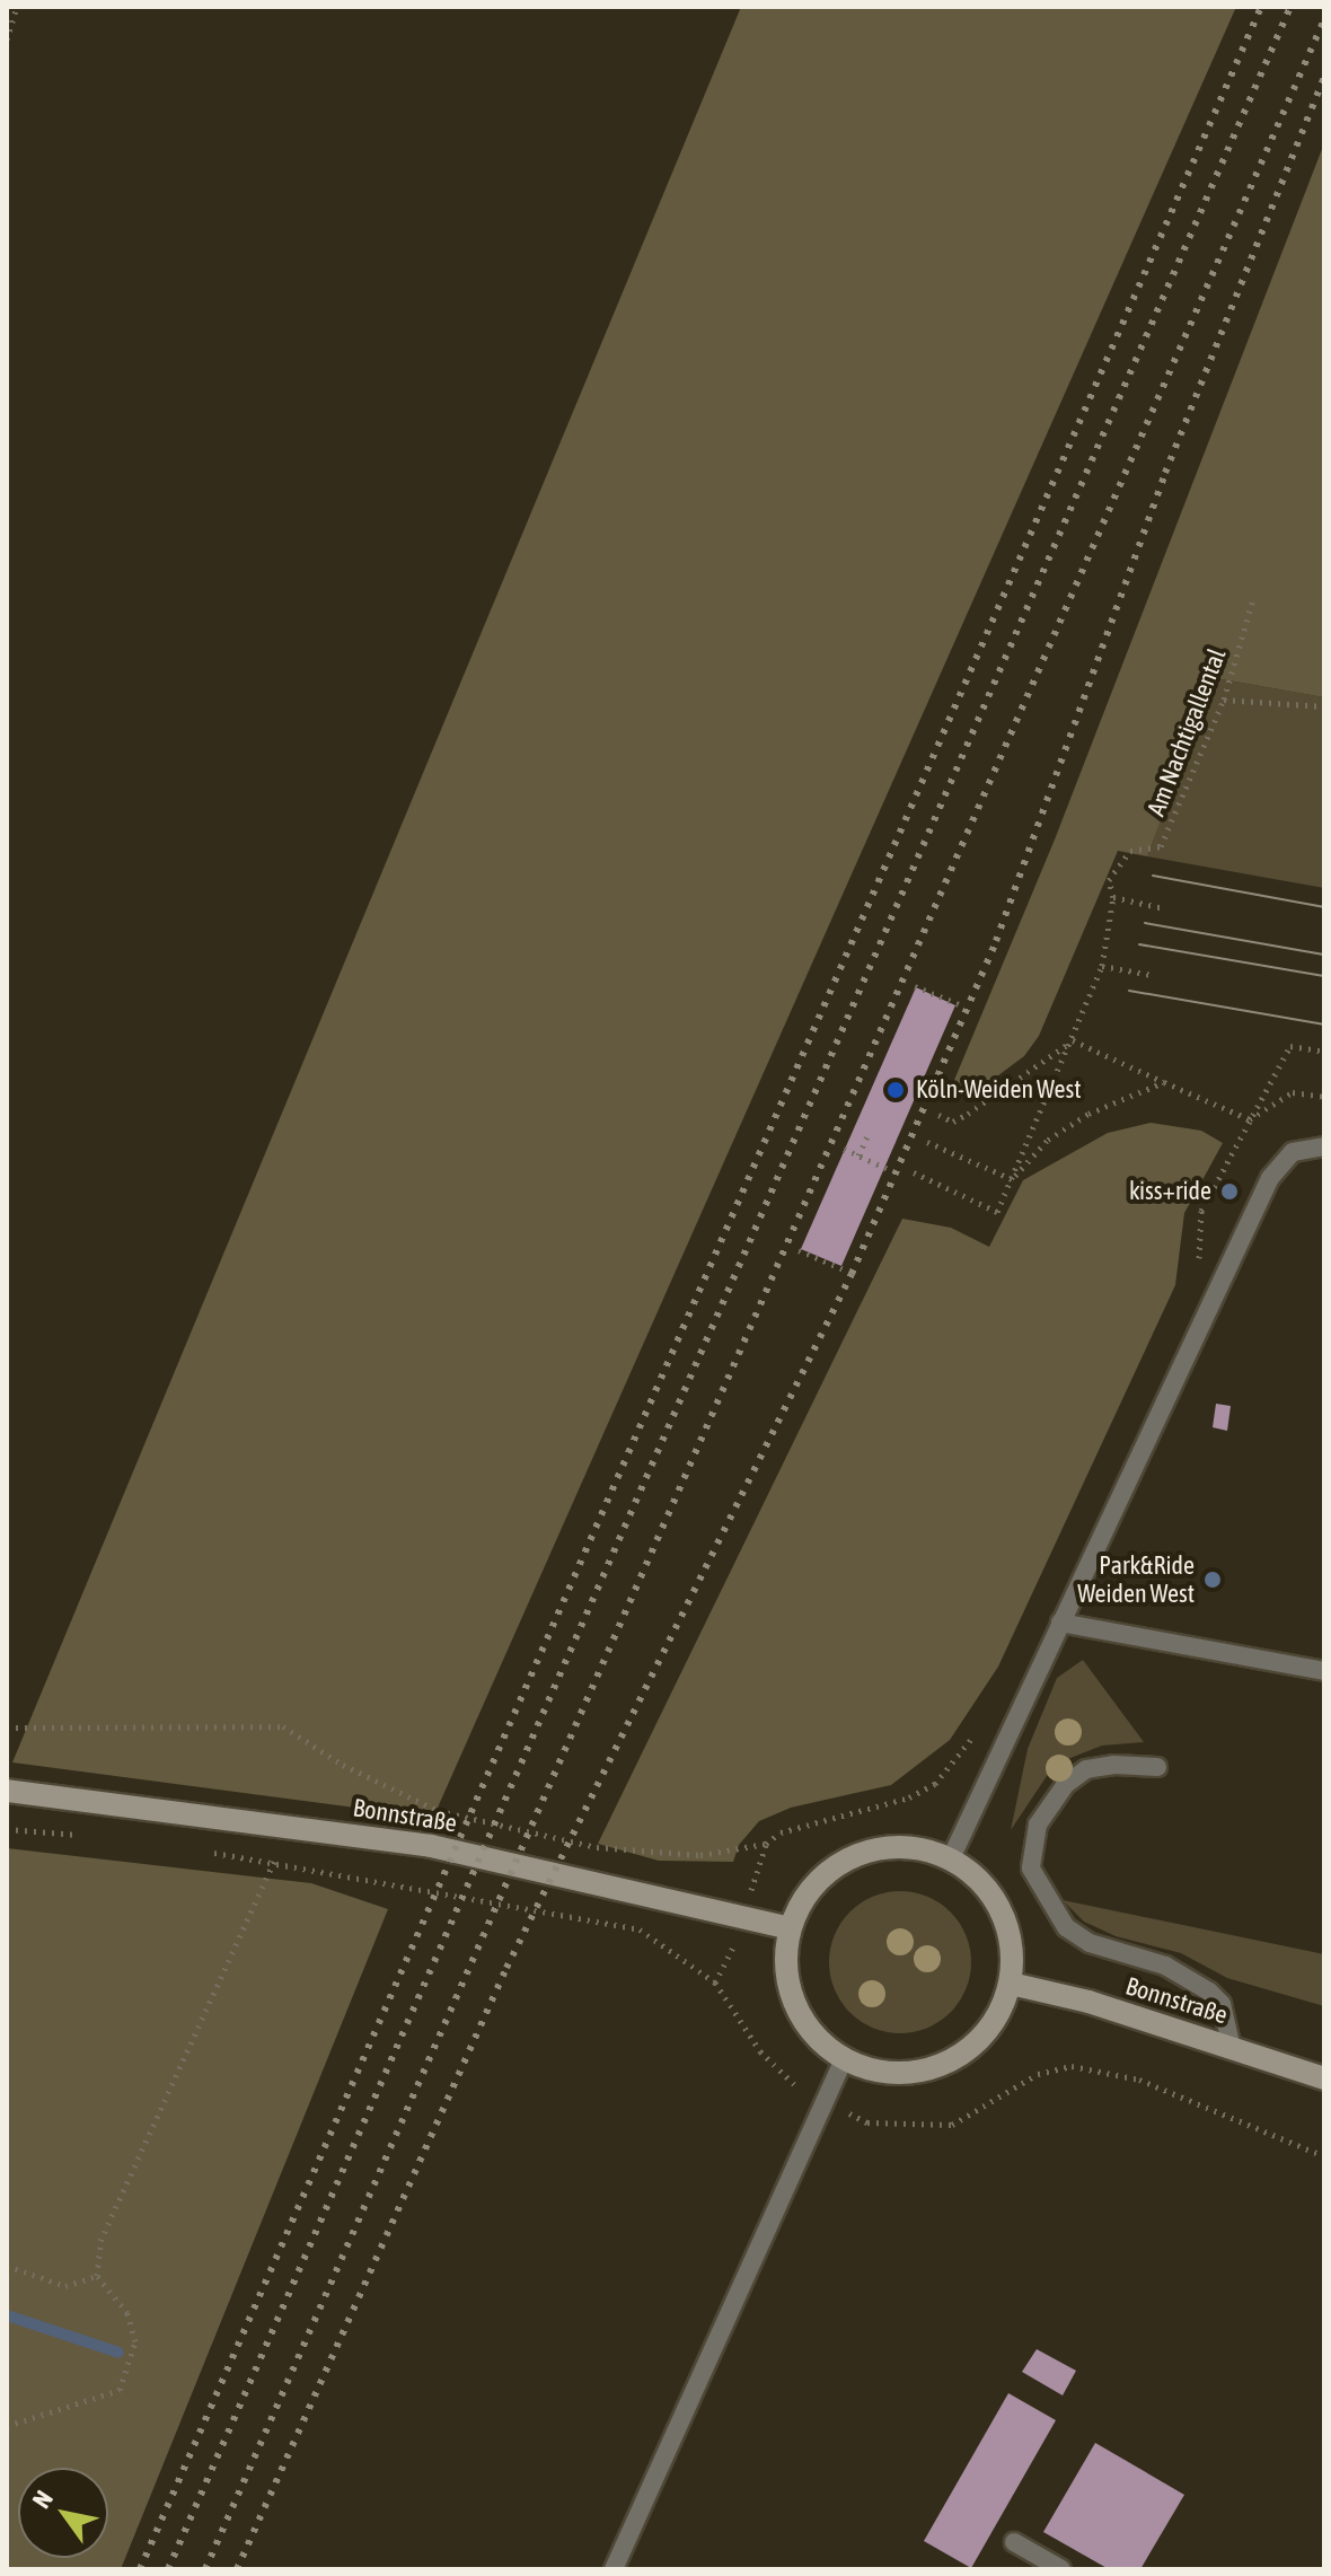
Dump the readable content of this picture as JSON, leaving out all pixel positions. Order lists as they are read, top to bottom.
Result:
{
  "streets": {
    "main road": ["Bonnstraße"],
    "path": ["Am Nachtigallental"]
  },
  "places": ["Köln-Weiden West", "kiss+ride", "Park&Ride Weiden West"],
  "north": "top left"
}
